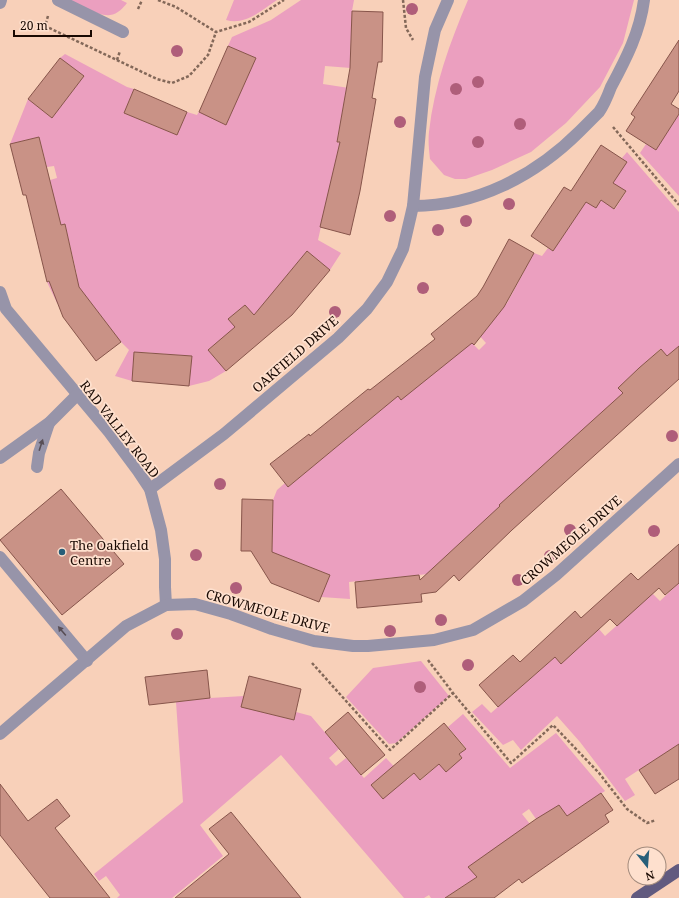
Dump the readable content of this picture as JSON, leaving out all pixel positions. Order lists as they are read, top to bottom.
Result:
{
  "streets": {
    "street": ["OAKFIELD DRIVE", "RAD VALLEY ROAD", "CROWMEOLE DRIVE"]
  },
  "crossings": [
    ["OAKFIELD DRIVE", "RAD VALLEY ROAD"],
    ["RAD VALLEY ROAD", "CROWMEOLE DRIVE"]
  ],
  "places": ["The Oakfield Centre"],
  "scale_bar": "20 m",
  "north": "bottom"
}
